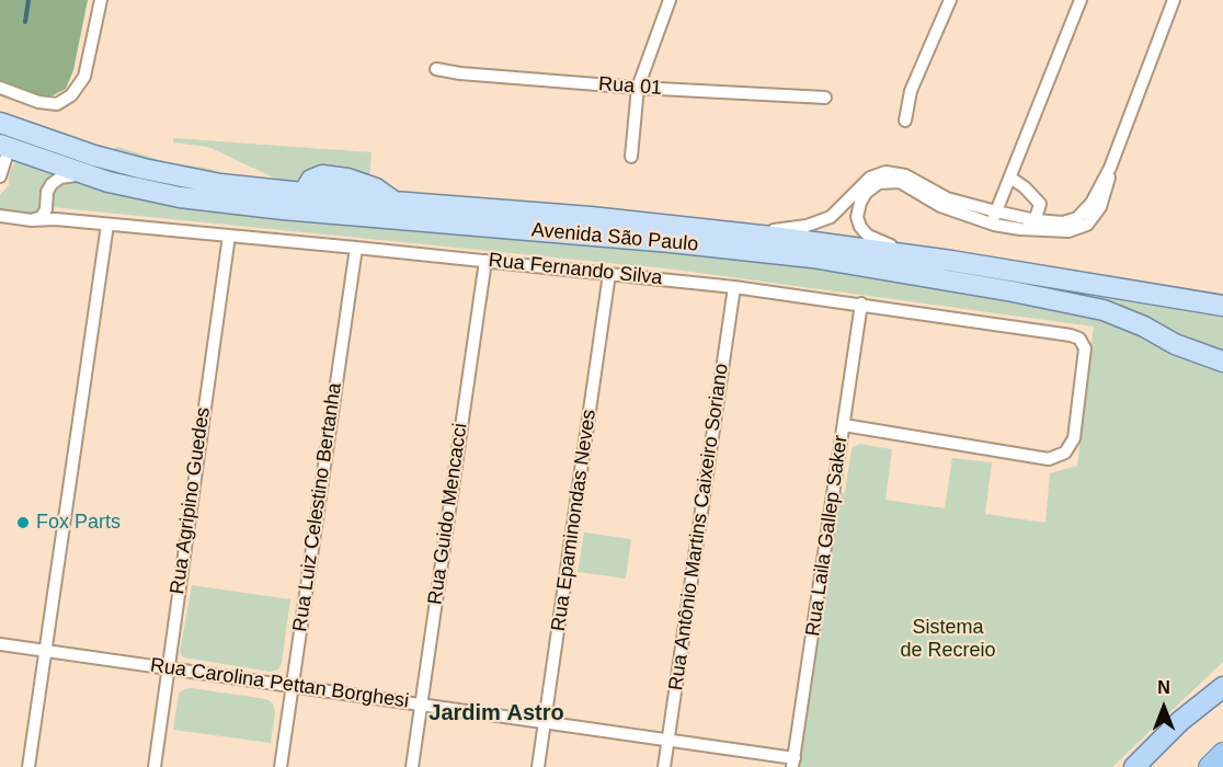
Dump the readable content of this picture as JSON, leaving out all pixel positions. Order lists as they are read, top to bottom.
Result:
{
  "streets": {
    "main road": ["Avenida São Paulo"],
    "street": [
      "Rua 01",
      "Rua Fernando Silva",
      "Rua Agripino Guedes",
      "Rua Luiz Celestino Bertanha",
      "Rua Guido Mencacci",
      "Rua Epaminondas Neves",
      "Rua Antônio Martins Caixeiro Soriano",
      "Rua Laila Gallep Saker",
      "Rua Carolina Pettan Borghesi"
    ]
  },
  "crossings": [
    ["Rua Fernando Silva", "Rua Agripino Guedes"],
    ["Rua Fernando Silva", "Rua Luiz Celestino Bertanha"],
    ["Rua Fernando Silva", "Rua Guido Mencacci"],
    ["Rua Fernando Silva", "Rua Epaminondas Neves"],
    ["Rua Fernando Silva", "Rua Antônio Martins Caixeiro Soriano"],
    ["Rua Fernando Silva", "Rua Laila Gallep Saker"],
    ["Rua Agripino Guedes", "Rua Carolina Pettan Borghesi"],
    ["Rua Luiz Celestino Bertanha", "Rua Carolina Pettan Borghesi"],
    ["Rua Guido Mencacci", "Rua Carolina Pettan Borghesi"],
    ["Rua Epaminondas Neves", "Rua Carolina Pettan Borghesi"],
    ["Rua Antônio Martins Caixeiro Soriano", "Rua Carolina Pettan Borghesi"],
    ["Rua Laila Gallep Saker", "Rua Carolina Pettan Borghesi"]
  ],
  "districts": ["Jardim Astro"],
  "parks": ["Sistema de Recreio"],
  "places": ["Fox Parts"],
  "north": "top"
}
